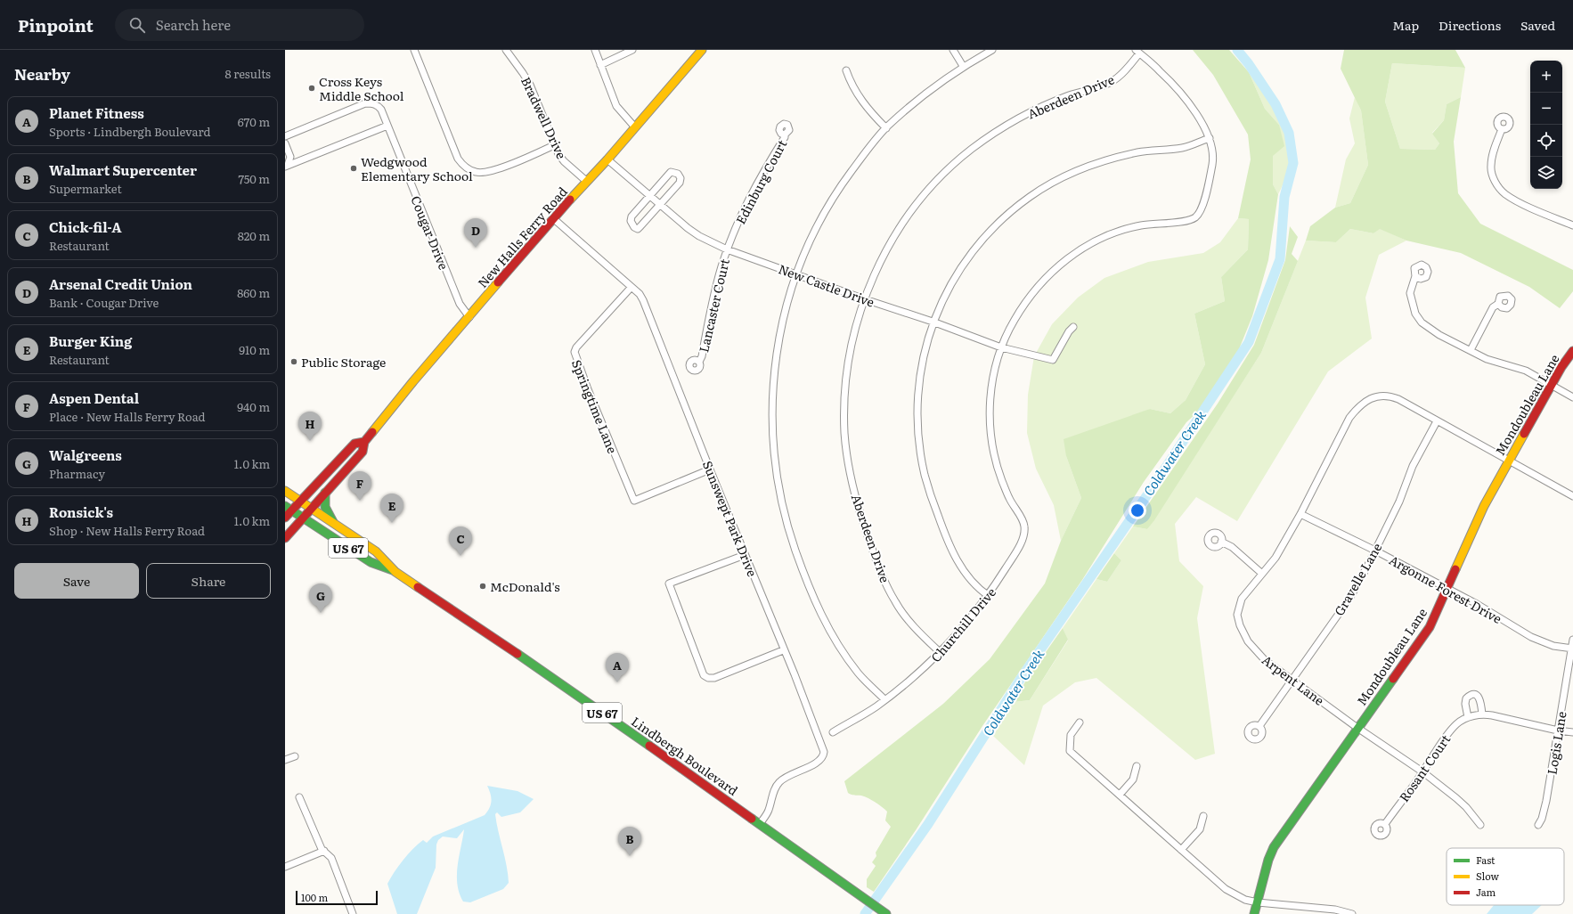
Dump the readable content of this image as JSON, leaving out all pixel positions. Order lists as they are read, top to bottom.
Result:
{
  "streets": {
    "main road": [
      "New Halls Ferry Road",
      "Mondoubleau Lane",
      "US 67",
      "Lindbergh Boulevard"
    ],
    "street": [
      "Aberdeen Drive",
      "Bradwell Drive",
      "Edinburg Court",
      "Cougar Drive",
      "New Castle Drive",
      "Lancaster Court",
      "Springtime Lane",
      "Sunswept Park Drive",
      "Gravelle Lane",
      "Argonne Forest Drive",
      "Churchill Drive",
      "Arpent Lane",
      "Logis Lane",
      "Rosant Court"
    ]
  },
  "crossings": [
    ["Aberdeen Drive", "New Castle Drive"],
    ["Aberdeen Drive", "Churchill Drive"],
    ["Bradwell Drive", "New Halls Ferry Road"],
    ["Edinburg Court", "New Castle Drive"],
    ["Edinburg Court", "Lancaster Court"],
    ["Cougar Drive", "New Halls Ferry Road"],
    ["New Halls Ferry Road", "New Castle Drive"],
    ["New Halls Ferry Road", "Sunswept Park Drive"],
    ["New Halls Ferry Road", "US 67"],
    ["New Halls Ferry Road", "Lindbergh Boulevard"],
    ["New Castle Drive", "Lancaster Court"],
    ["New Castle Drive", "Churchill Drive"],
    ["Mondoubleau Lane", "Argonne Forest Drive"],
    ["Mondoubleau Lane", "Arpent Lane"],
    ["Springtime Lane", "Sunswept Park Drive"],
    ["Sunswept Park Drive", "Lindbergh Boulevard"],
    ["US 67", "Lindbergh Boulevard"],
    ["Gravelle Lane", "Argonne Forest Drive"],
    ["Gravelle Lane", "Arpent Lane"],
    ["Argonne Forest Drive", "Arpent Lane"],
    ["Argonne Forest Drive", "Logis Lane"],
    ["Arpent Lane", "Rosant Court"],
    ["Logis Lane", "Rosant Court"]
  ],
  "water": ["Coldwater Creek"],
  "places": [
    "Cross Keys Middle School",
    "Wedgwood Elementary School",
    "Public Storage",
    "McDonald's"
  ],
  "legend": ["Fast", "Slow", "Jam"],
  "scale_bar": "100 m",
  "page": {
    "header": "Pinpoint",
    "search": "Search here",
    "nav": ["Map", "Directions", "Saved"],
    "heading": ["Nearby", "8 results"],
    "map_buttons": ["+", "−"],
    "list": [
      {
        "mark": "A",
        "name": "Planet Fitness",
        "note": "Sports · Lindbergh Boulevard",
        "value": "670 m"
      },
      {
        "mark": "B",
        "name": "Walmart Supercenter",
        "note": "Supermarket",
        "value": "750 m"
      },
      {
        "mark": "C",
        "name": "Chick-fil-A",
        "note": "Restaurant",
        "value": "820 m"
      },
      {
        "mark": "D",
        "name": "Arsenal Credit Union",
        "note": "Bank · Cougar Drive",
        "value": "860 m"
      },
      {
        "mark": "E",
        "name": "Burger King",
        "note": "Restaurant",
        "value": "910 m"
      },
      {
        "mark": "F",
        "name": "Aspen Dental",
        "note": "Place · New Halls Ferry Road",
        "value": "940 m"
      },
      {
        "mark": "G",
        "name": "Walgreens",
        "note": "Pharmacy",
        "value": "1.0 km"
      },
      {
        "mark": "H",
        "name": "Ronsick's",
        "note": "Shop · New Halls Ferry Road",
        "value": "1.0 km"
      }
    ],
    "pins": [
      "D",
      "H",
      "F",
      "E",
      "C",
      "G",
      "A",
      "B"
    ],
    "buttons": ["Save", "Share"],
    "scale": "100 m"
  }
}
